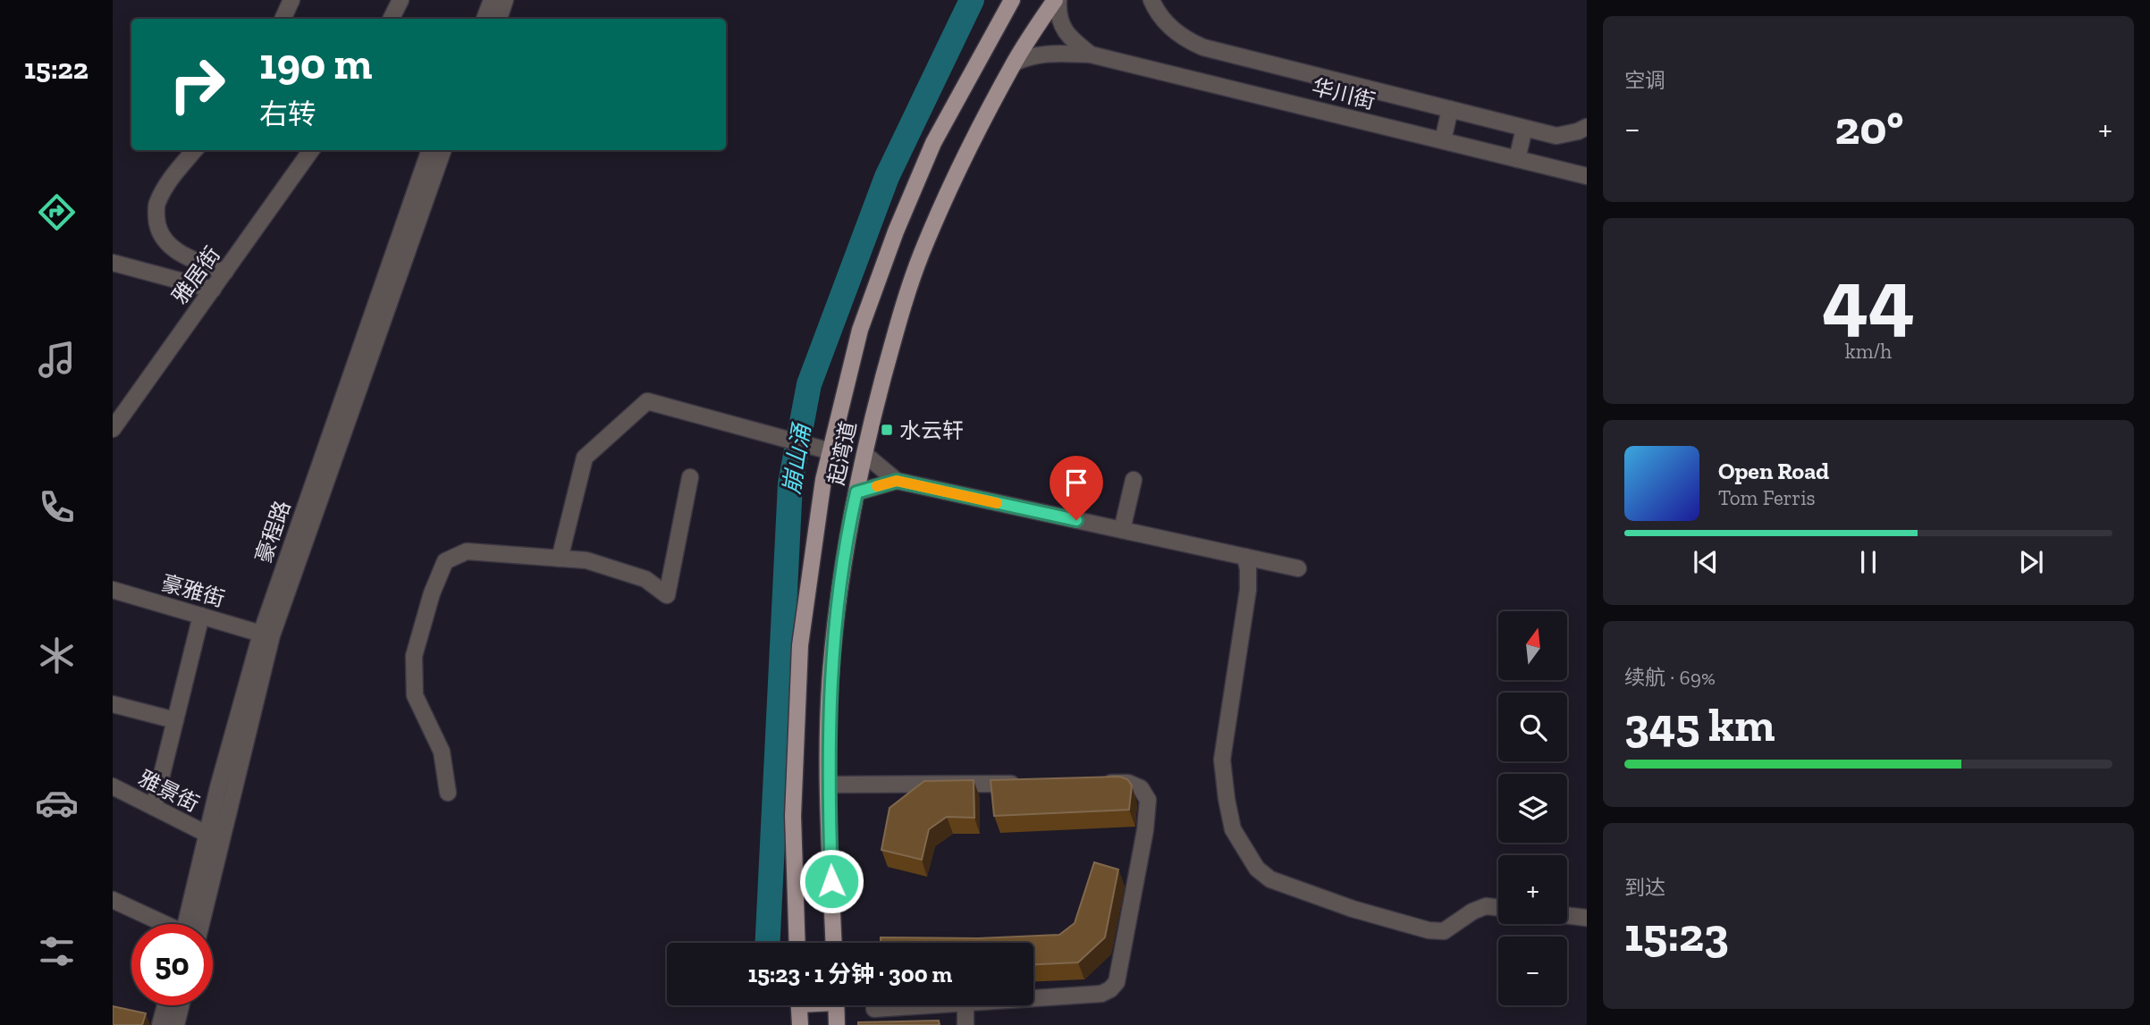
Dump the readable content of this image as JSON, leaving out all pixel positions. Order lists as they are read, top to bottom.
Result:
{
  "streets": {
    "main road": ["起湾道"],
    "street": [
      "华川街",
      "雅居街",
      "豪程路",
      "豪雅街",
      "雅景街"
    ]
  },
  "crossings": [
    ["华川街", "起湾道"],
    ["豪程路", "豪雅街"],
    ["豪程路", "雅景街"]
  ],
  "water": ["崩山涌"],
  "places": {
    "transit": ["水云轩"]
  },
  "north": "top",
  "page": {
    "tabs": "15:22",
    "tile": [
      "空调",
      ["44", "km/h"],
      ["续航 · 69%", "345 km"],
      ["到达", "15:23"]
    ],
    "turn": ["190 m", "右转"],
    "heat": ["−", "20°", "+"],
    "song": ["Open Road", "Tom Ferris"],
    "map_buttons": ["+", "−"],
    "limit": "50",
    "trip": "15:23 · 1 分钟 · 300 m"
  }
}
